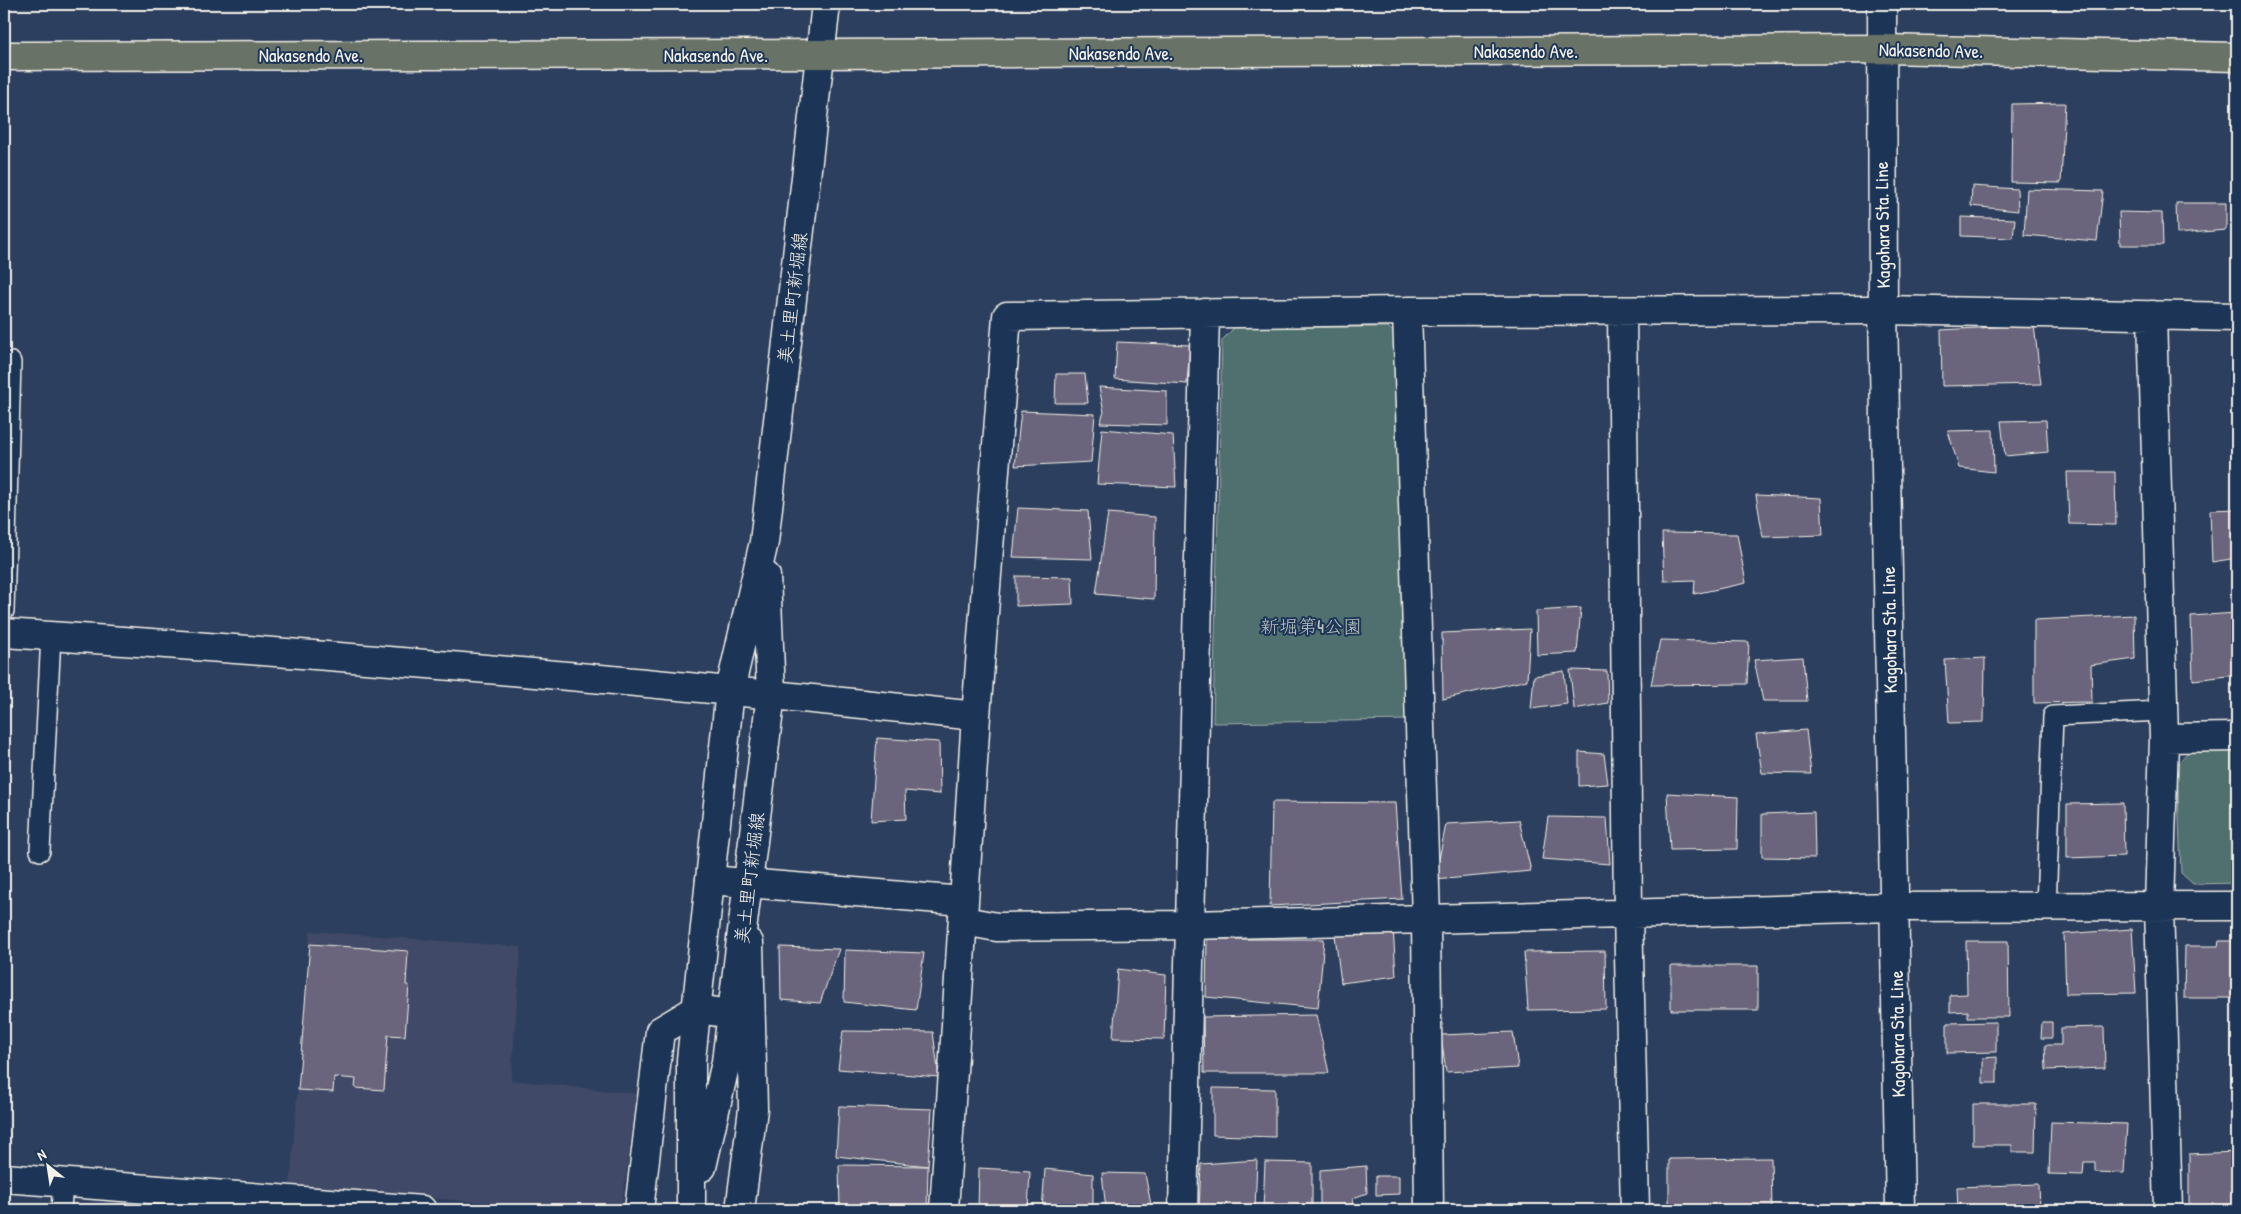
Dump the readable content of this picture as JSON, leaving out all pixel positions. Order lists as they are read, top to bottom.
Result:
{
  "streets": {
    "highway": ["Nakasendo Ave."],
    "street": ["Kagohara Sta. Line", "美土里町新堀線"]
  },
  "crossings": [
    ["Nakasendo Ave.", "Kagohara Sta. Line"],
    ["Nakasendo Ave.", "美土里町新堀線"]
  ],
  "parks": ["新堀第4公園"],
  "north": "top left"
}
